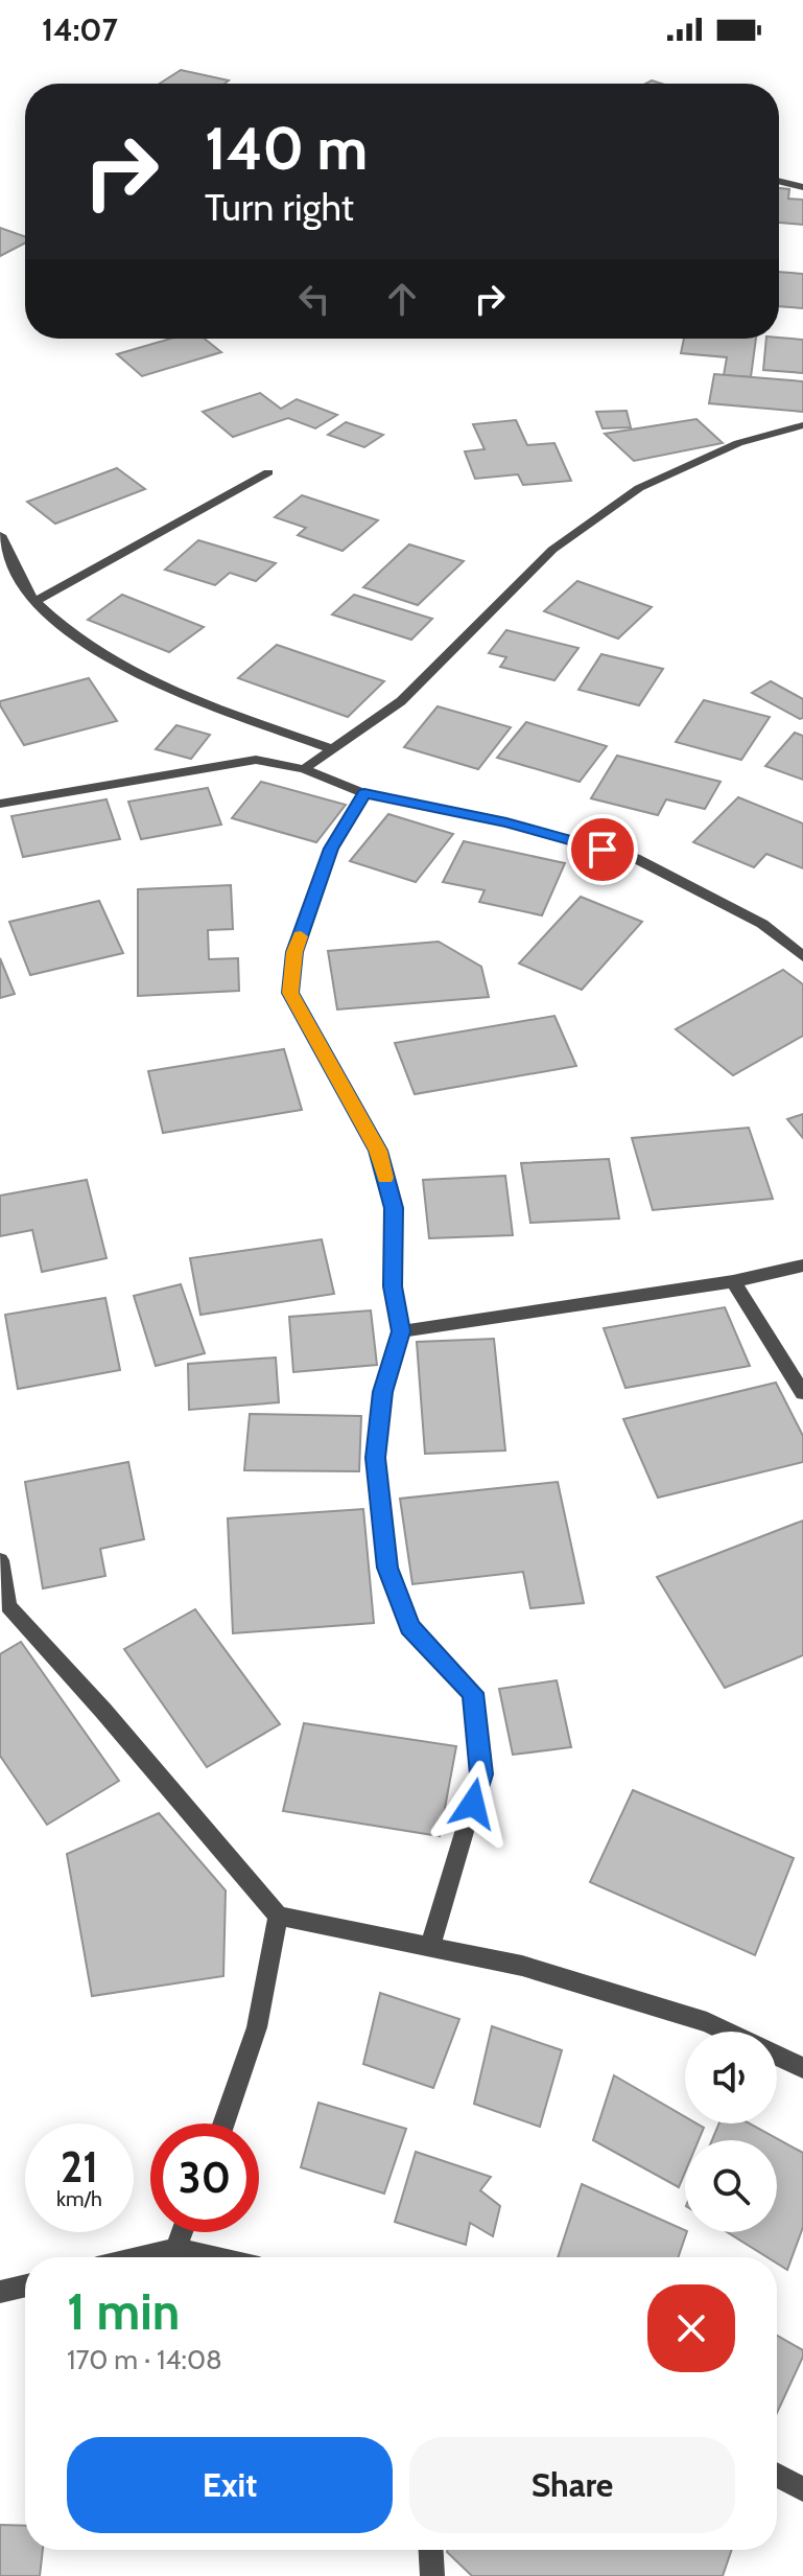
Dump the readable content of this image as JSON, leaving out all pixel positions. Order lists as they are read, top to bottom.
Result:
{
  "page": {
    "status": "14:07",
    "turn": ["140 m", "Turn right"],
    "speed": "21 km/h",
    "limit": "30",
    "heading": ["1 min", "170 m · 14:08"],
    "buttons": ["Exit", "Share"]
  }
}
